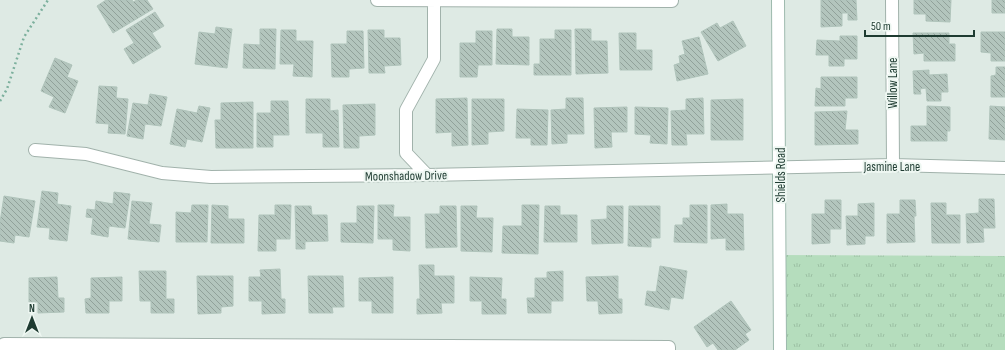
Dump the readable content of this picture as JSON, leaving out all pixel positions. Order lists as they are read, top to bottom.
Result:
{
  "streets": {
    "street": [
      "Willow Lane",
      "Jasmine Lane",
      "Moonshadow Drive",
      "Shields Road"
    ]
  },
  "crossings": [
    ["Willow Lane", "Jasmine Lane"],
    ["Jasmine Lane", "Moonshadow Drive"],
    ["Jasmine Lane", "Shields Road"],
    ["Moonshadow Drive", "Shields Road"]
  ],
  "scale_bar": "50 m",
  "north": "top"
}
